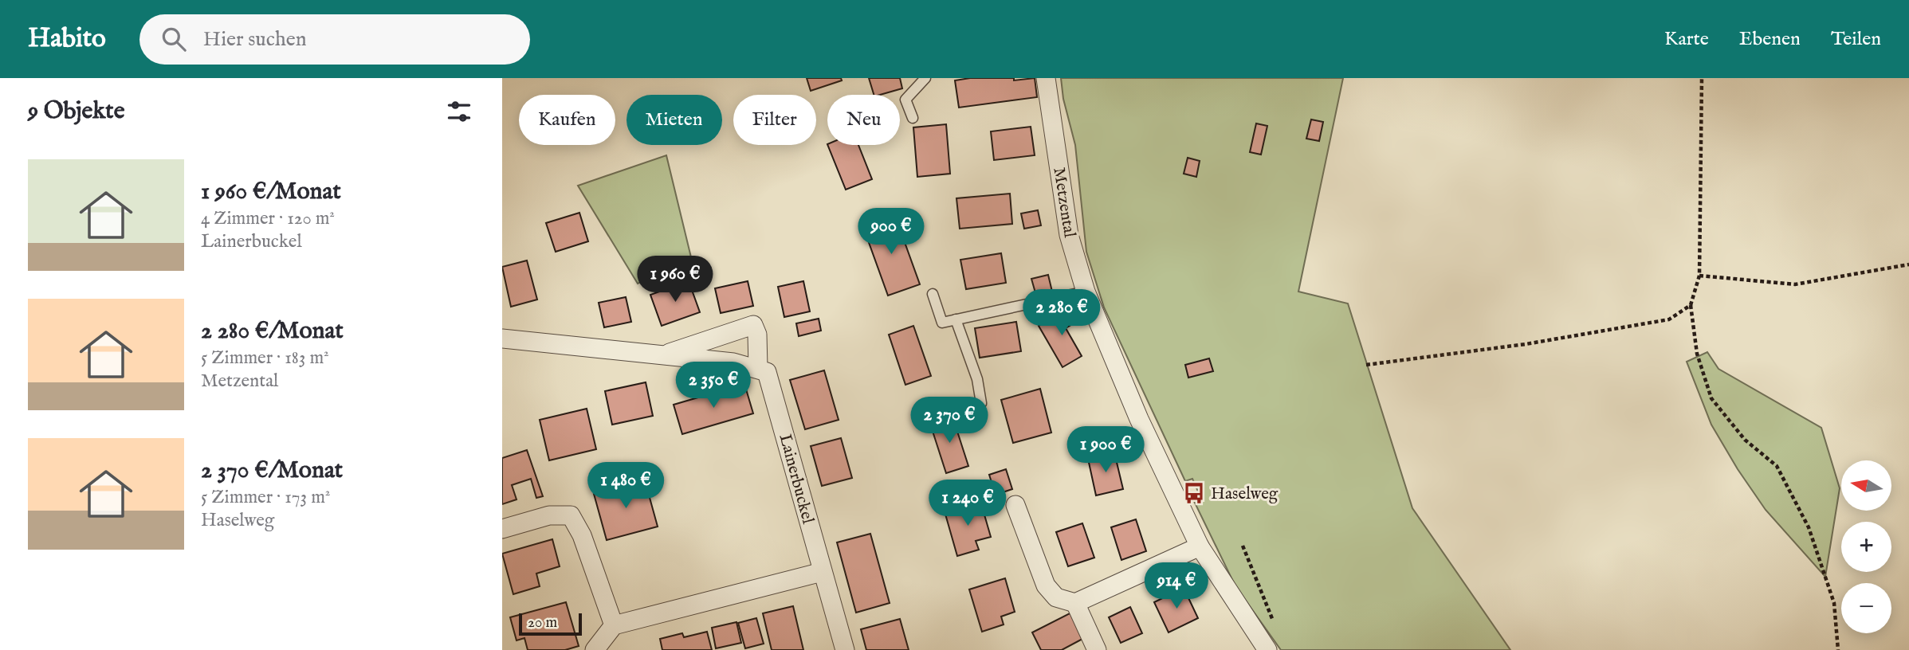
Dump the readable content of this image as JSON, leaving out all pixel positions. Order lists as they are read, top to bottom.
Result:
{
  "streets": {
    "street": ["Metzental", "Lainerbuckel"]
  },
  "places": {
    "bus stop": ["Haselweg"]
  },
  "scale_bar": "20 m",
  "north": "left",
  "page": {
    "header": "Habito",
    "search": "Hier suchen",
    "nav": ["Karte", "Ebenen", "Teilen"],
    "heading": "9 Objekte",
    "chip": [
      "Kaufen",
      "Mieten",
      "Filter",
      "Neu"
    ],
    "list": [
      {
        "name": "1 960 €/Monat",
        "note": "4 Zimmer · 120 m² · Lainerbuckel"
      },
      {
        "name": "2 280 €/Monat",
        "note": "5 Zimmer · 183 m² · Metzental"
      },
      {
        "name": "2 370 €/Monat",
        "note": "5 Zimmer · 173 m² · Haselweg"
      }
    ],
    "price": [
      "900 €",
      "1 960 €",
      "2 280 €",
      "2 350 €",
      "2 370 €",
      "1 900 €",
      "1 480 €",
      "1 240 €",
      "914 €"
    ],
    "map_buttons": ["+", "−"],
    "scale": "20 m"
  }
}
